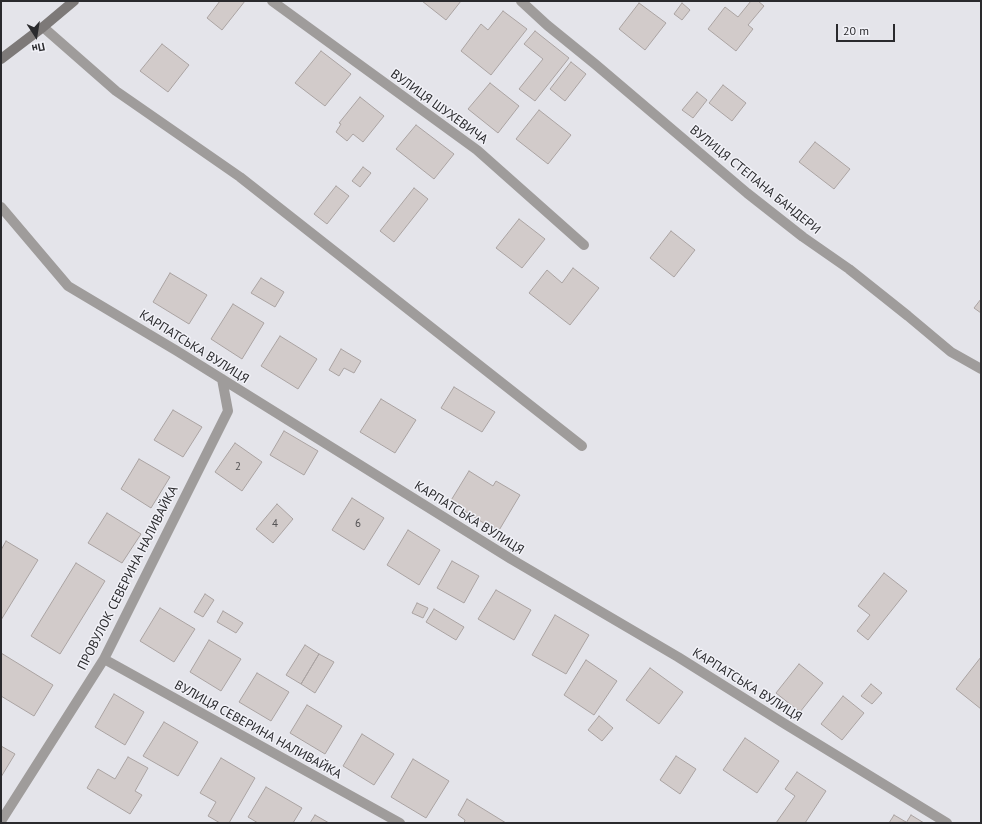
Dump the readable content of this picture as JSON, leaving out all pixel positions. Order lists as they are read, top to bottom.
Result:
{
  "streets": {
    "street": [
      "ВУЛИЦЯ ШУХЕВИЧА",
      "ВУЛИЦЯ СТЕПАНА БАНДЕРИ",
      "КАРПАТСЬКА ВУЛИЦЯ",
      "ПРОВУЛОК СЕВЕРИНА НАЛИВАЙКА",
      "ВУЛИЦЯ СЕВЕРИНА НАЛИВАЙКА"
    ]
  },
  "crossings": [
    ["КАРПАТСЬКА ВУЛИЦЯ", "ПРОВУЛОК СЕВЕРИНА НАЛИВАЙКА"],
    ["ПРОВУЛОК СЕВЕРИНА НАЛИВАЙКА", "ВУЛИЦЯ СЕВЕРИНА НАЛИВАЙКА"]
  ],
  "house_numbers": ["2", "4", "6"],
  "scale_bar": "20 m",
  "north": "bottom"
}
